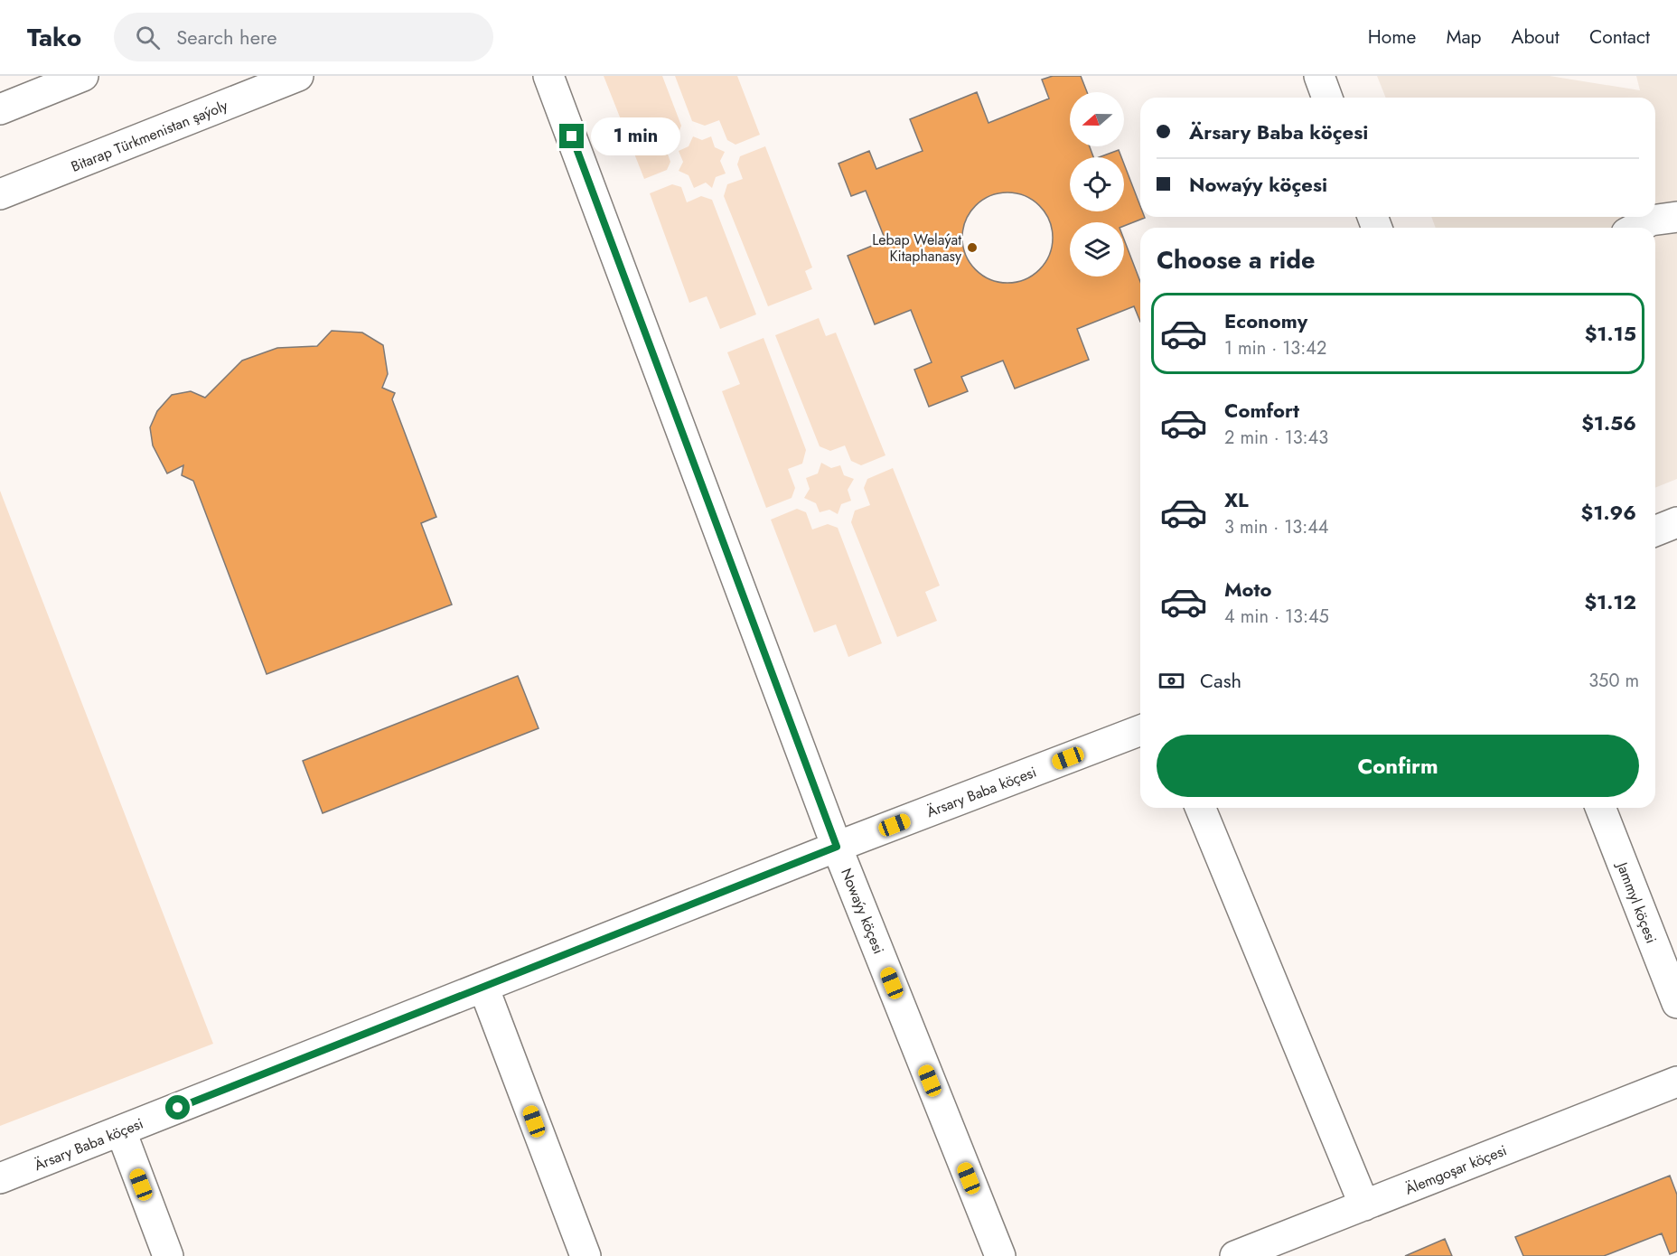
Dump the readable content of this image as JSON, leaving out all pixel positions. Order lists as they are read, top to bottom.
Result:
{
  "streets": {
    "street": [
      "Bitarap Türkmenistan şaýoly",
      "Ärsary Baba köçesi",
      "Jammyl köçesi",
      "Nowaýy köçesi",
      "Älemgoşar köçesi"
    ]
  },
  "crossings": [
    ["Ärsary Baba köçesi", "Nowaýy köçesi"]
  ],
  "places": ["Lebap Welaýat Kitaphanasy"],
  "north": "left",
  "page": {
    "header": "Tako",
    "search": "Search here",
    "nav": [
      "Home",
      "Map",
      "About",
      "Contact"
    ],
    "banner": ["Ärsary Baba köçesi", "Nowaýy köçesi"],
    "bubble": "1 min",
    "heading": "Choose a ride",
    "list": [
      {
        "name": "Economy",
        "note": "1 min · 13:42",
        "value": "$1.15"
      },
      {
        "name": "Comfort",
        "note": "2 min · 13:43",
        "value": "$1.56"
      },
      {
        "name": "XL",
        "note": "3 min · 13:44",
        "value": "$1.96"
      },
      {
        "name": "Moto",
        "note": "4 min · 13:45",
        "value": "$1.12"
      }
    ],
    "pay": ["Cash", "350 m"],
    "buttons": "Confirm"
  }
}
